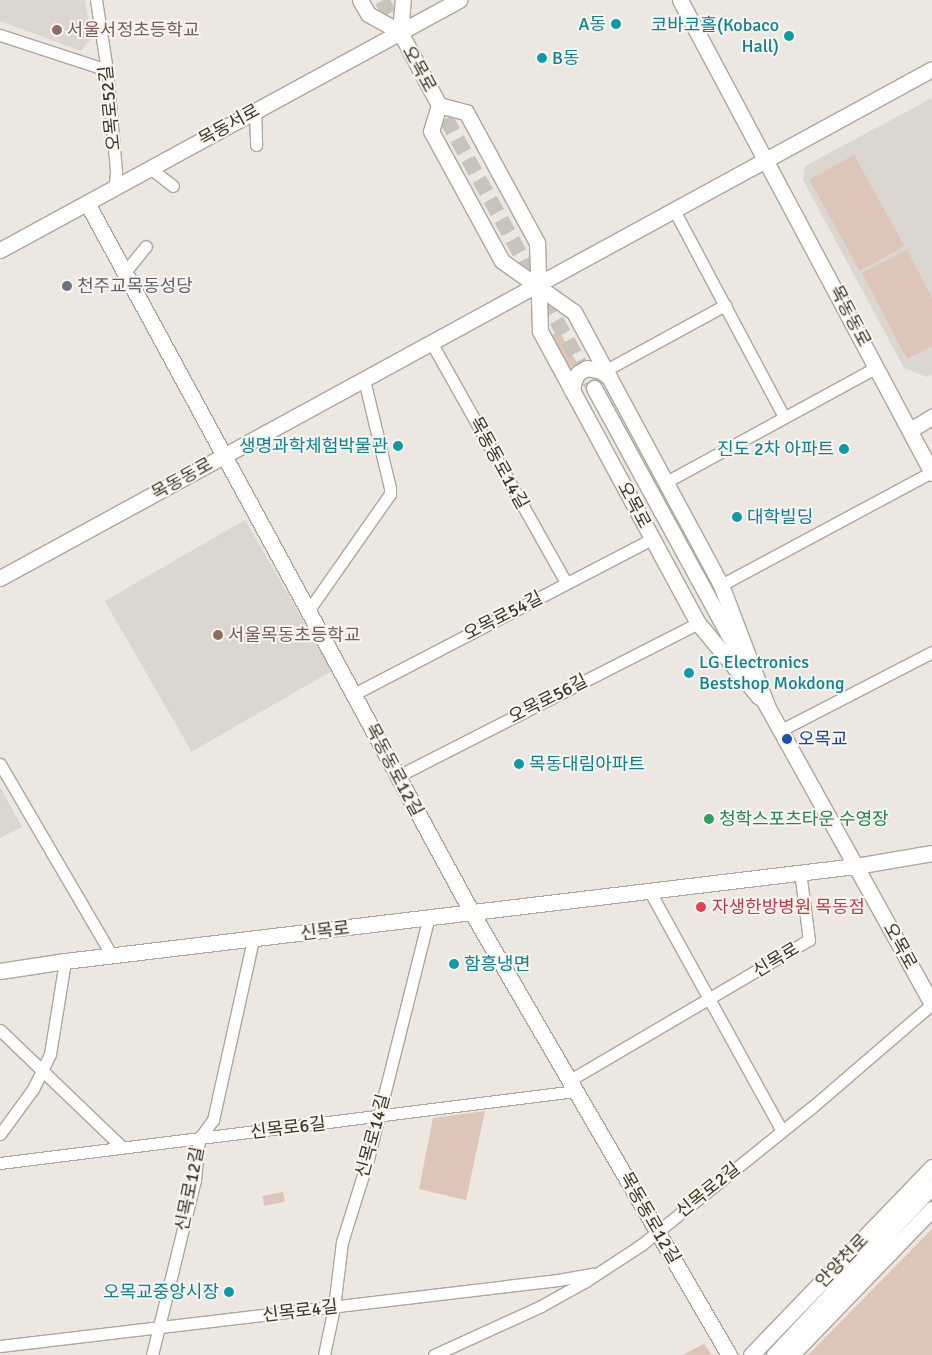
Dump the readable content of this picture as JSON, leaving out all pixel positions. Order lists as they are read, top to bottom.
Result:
{
  "streets": {
    "main road": [
      "오목로",
      "목동서로",
      "목동동로",
      "목동동로12길",
      "신목로",
      "안양천로"
    ],
    "street": [
      "오목로52길",
      "목동동로14길",
      "오목로54길",
      "오목로56길",
      "신목로6길",
      "신목로14길",
      "신목로12길",
      "신목로2길",
      "신목로4길"
    ]
  },
  "crossings": [
    ["오목로", "목동서로"],
    ["오목로", "목동동로"],
    ["오목로", "오목로54길"],
    ["오목로", "오목로56길"],
    ["오목로", "신목로"],
    ["오목로", "신목로2길"],
    ["오목로52길", "목동서로"],
    ["목동서로", "목동동로12길"],
    ["목동동로", "목동동로14길"],
    ["목동동로", "목동동로12길"],
    ["목동동로14길", "오목로54길"],
    ["오목로54길", "목동동로12길"],
    ["오목로56길", "목동동로12길"],
    ["목동동로12길", "신목로"],
    ["목동동로12길", "신목로6길"],
    ["목동동로12길", "신목로2길"],
    ["신목로", "신목로14길"],
    ["신목로", "신목로12길"],
    ["신목로6길", "신목로14길"],
    ["신목로6길", "신목로12길"],
    ["신목로14길", "신목로4길"],
    ["신목로12길", "신목로4길"],
    ["신목로2길", "신목로4길"]
  ],
  "places": [
    "A동",
    "서울서정초등학교",
    "코바코홀(Kobaco Hall)",
    "B동",
    "천주교목동성당",
    "생명과학체험박물관",
    "진도 2차 아파트",
    "대학빌딩",
    "서울목동초등학교",
    "LG Electronics Bestshop Mokdong",
    "오목교",
    "목동대림아파트",
    "청학스포츠타운 수영장",
    "자생한방병원 목동점",
    "함흥냉면",
    "오목교중앙시장"
  ]
}
